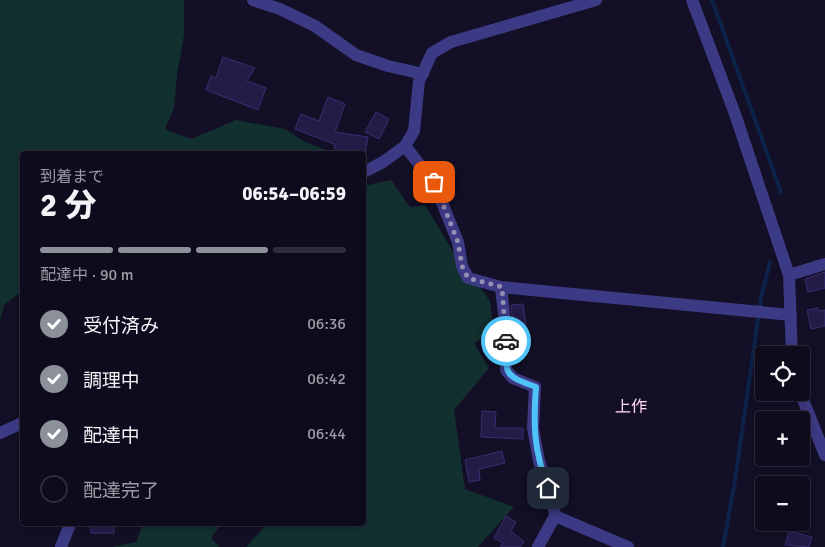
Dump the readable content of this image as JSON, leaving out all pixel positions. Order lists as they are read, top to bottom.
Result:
{
  "districts": ["上作"],
  "page": {
    "heading": ["2 分", "到着まで", "06:54–06:59"],
    "bar": "配達中 · 90 m",
    "list": [
      ["受付済み", "06:36"],
      ["調理中", "06:42"],
      ["配達中", "06:44"],
      "配達完了"
    ],
    "map_buttons": ["+", "−"]
  }
}
